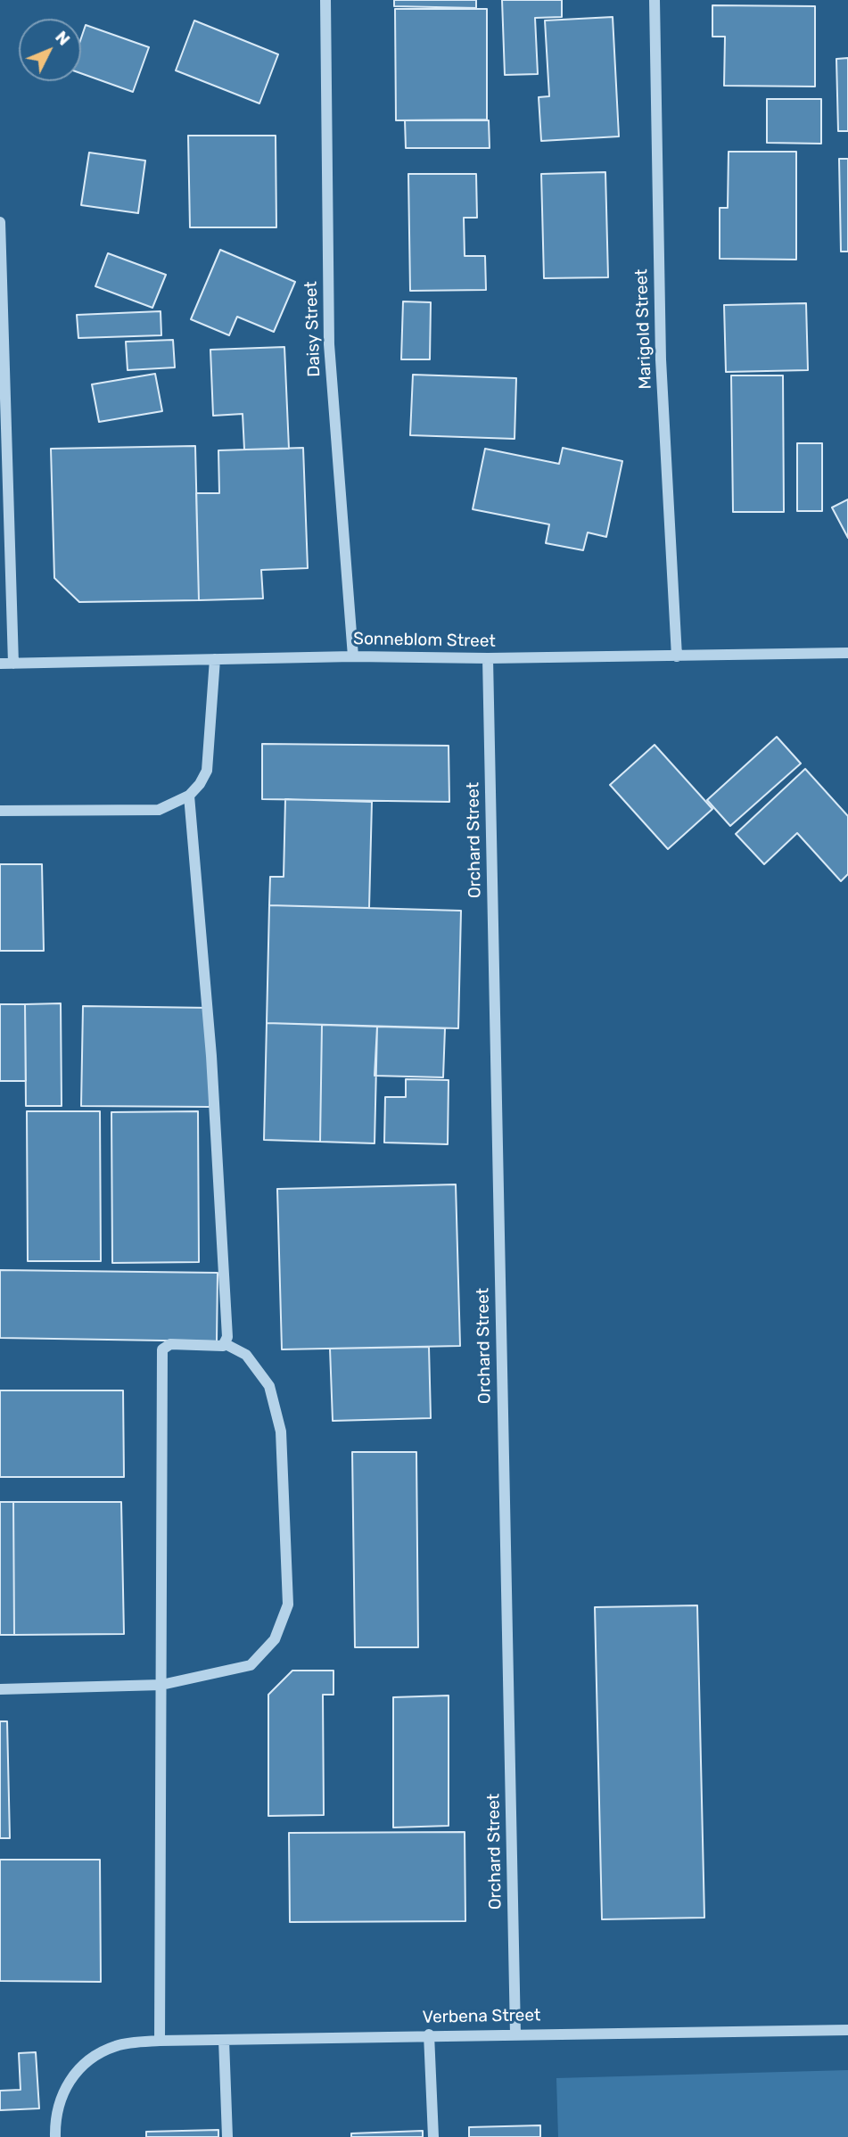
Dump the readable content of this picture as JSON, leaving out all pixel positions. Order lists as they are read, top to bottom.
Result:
{
  "streets": {
    "street": [
      "Daisy Street",
      "Marigold Street",
      "Sonneblom Street",
      "Orchard Street",
      "Verbena Street"
    ]
  },
  "crossings": [
    ["Daisy Street", "Sonneblom Street"],
    ["Marigold Street", "Sonneblom Street"],
    ["Sonneblom Street", "Orchard Street"],
    ["Orchard Street", "Verbena Street"]
  ],
  "north": "top right"
}
